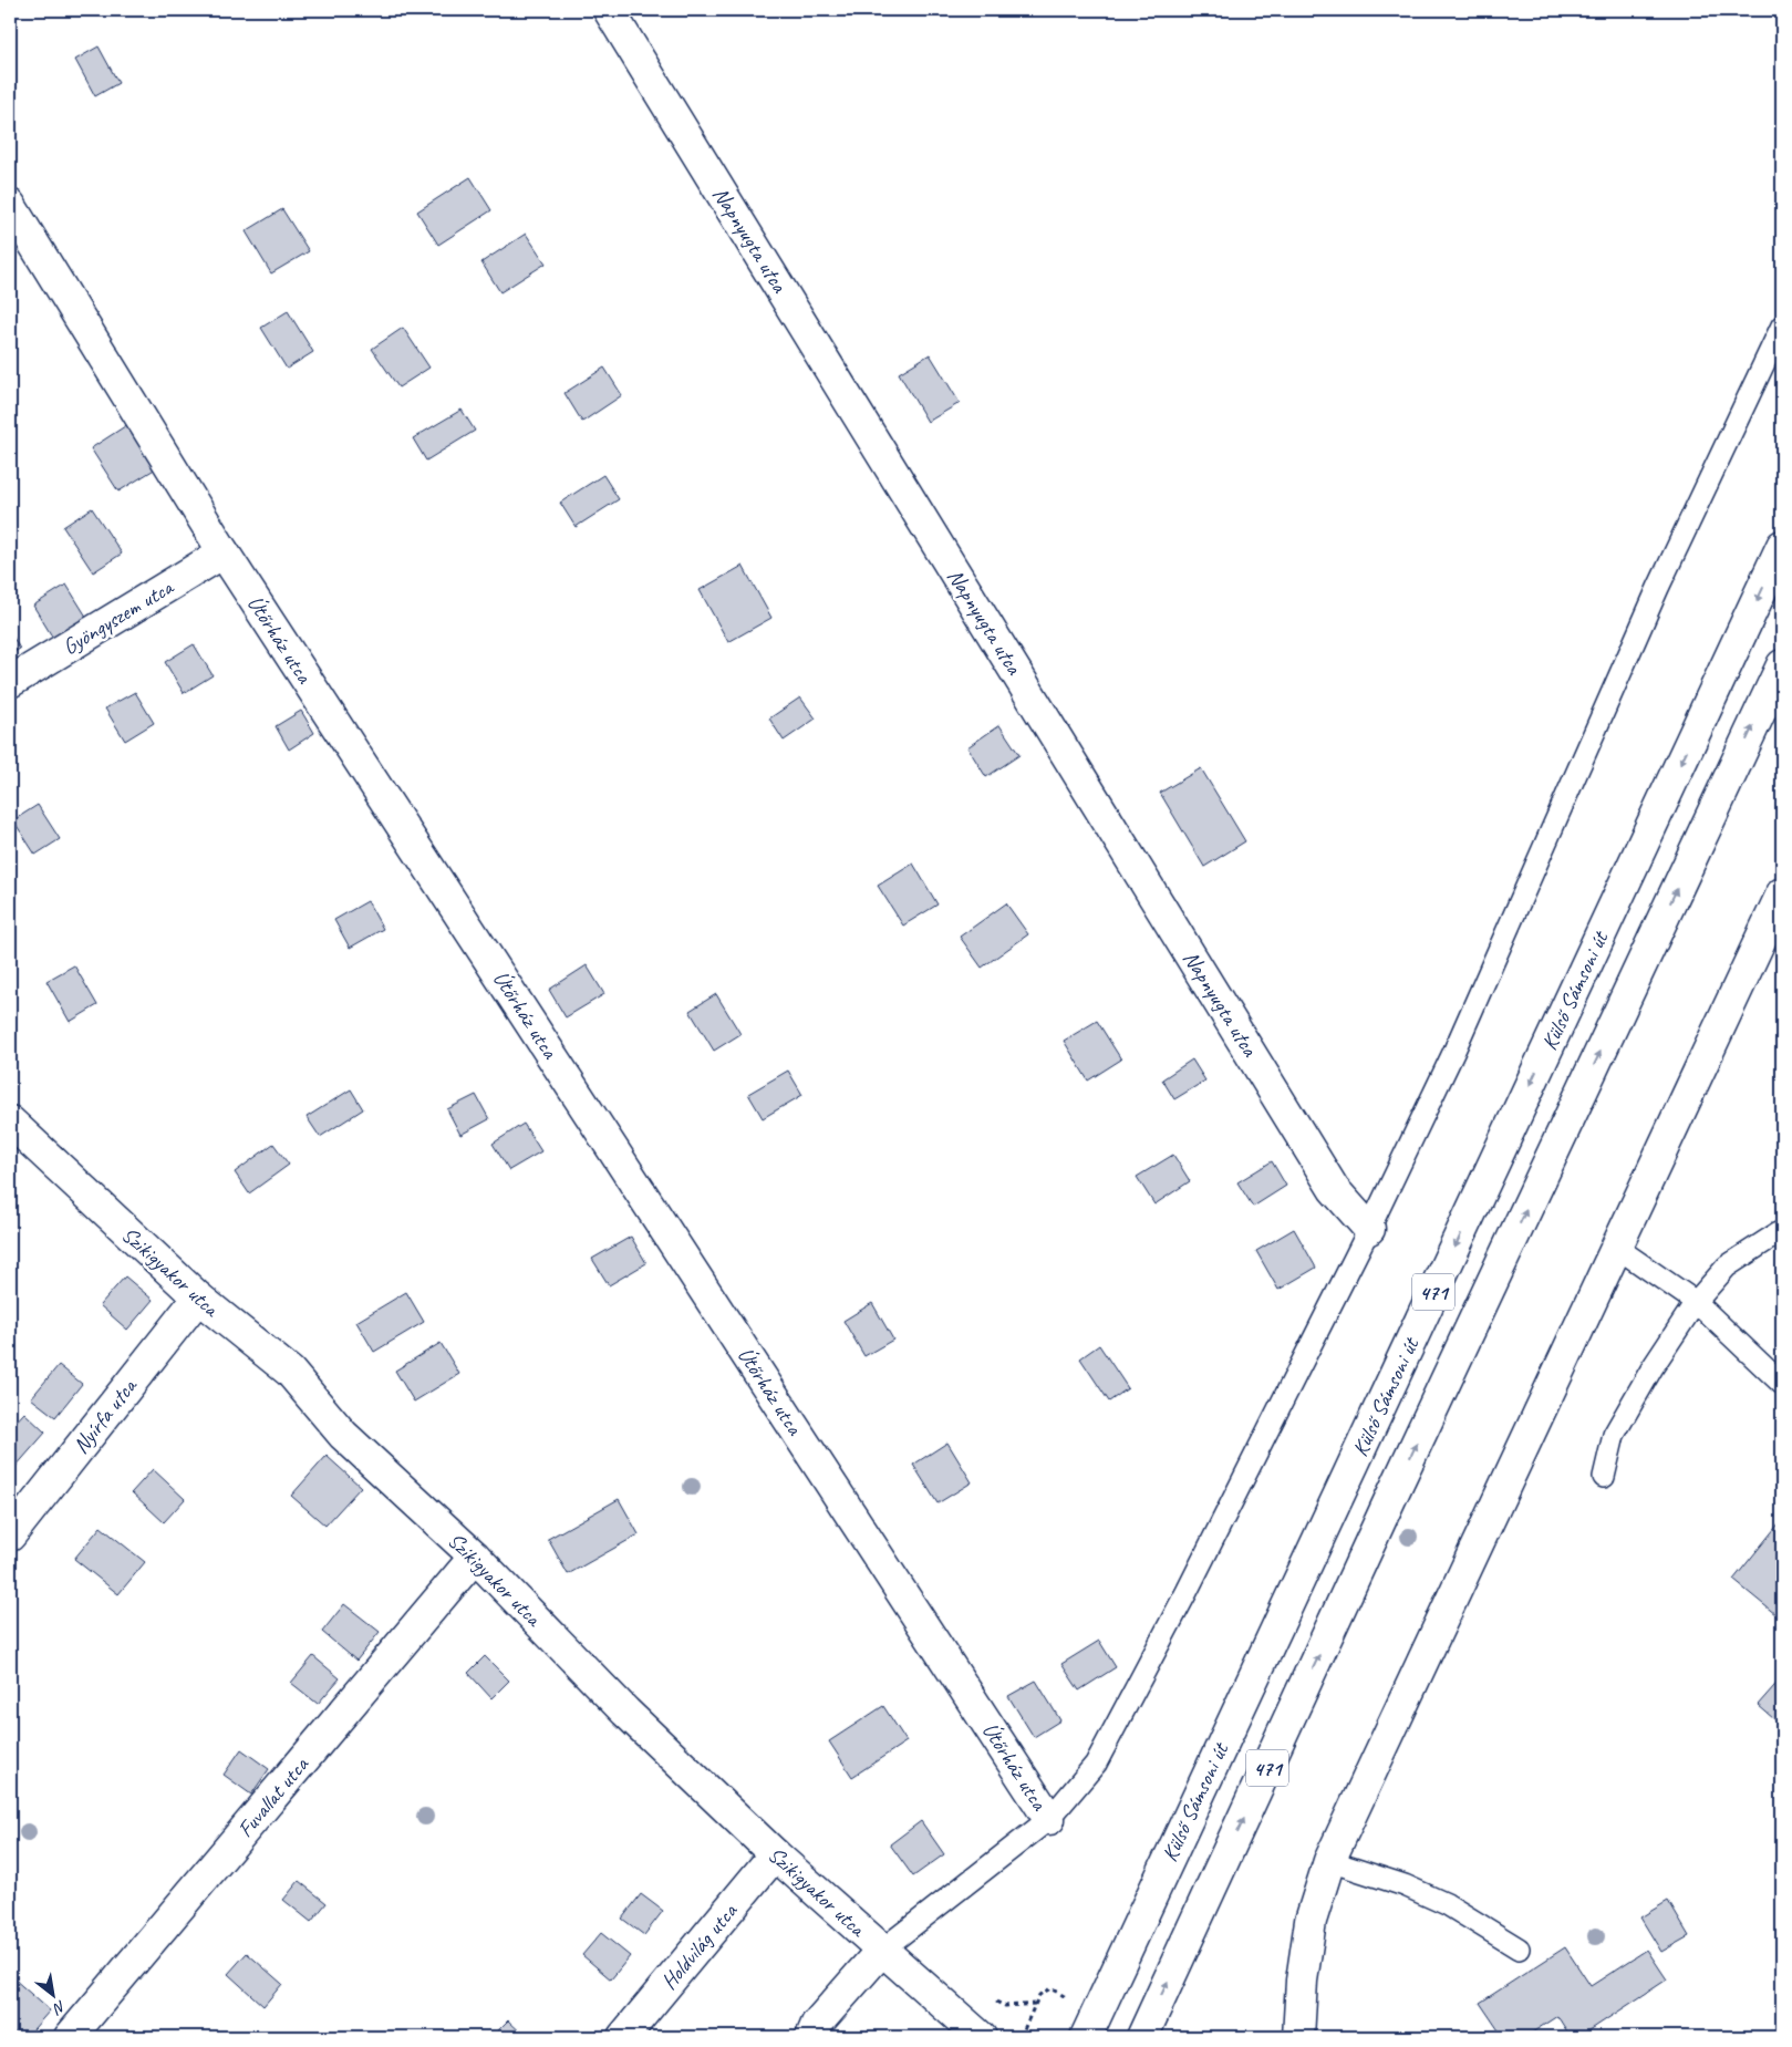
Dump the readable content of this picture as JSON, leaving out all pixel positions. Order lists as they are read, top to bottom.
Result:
{
  "streets": {
    "street": [
      "Napnyugta utca",
      "Gyöngyszem utca",
      "Útőrház utca",
      "Külső Sámsoni út",
      "Szikigyakor utca",
      "471",
      "Nyírfa utca",
      "Fuvallat utca",
      "Holdvilág utca"
    ]
  },
  "crossings": [
    ["Gyöngyszem utca", "Útőrház utca"],
    ["Szikigyakor utca", "Nyírfa utca"],
    ["Szikigyakor utca", "Fuvallat utca"],
    ["Szikigyakor utca", "Holdvilág utca"]
  ],
  "north": "bottom right"
}
